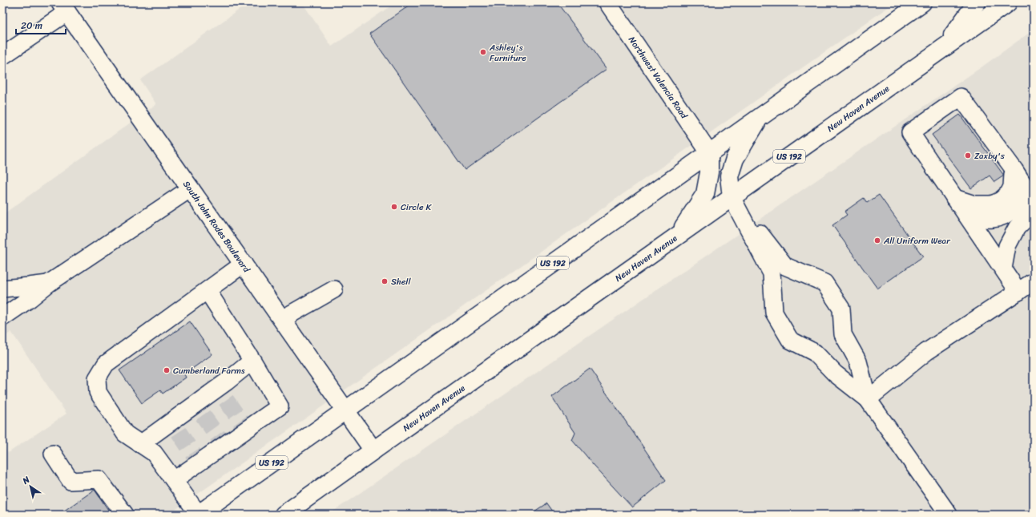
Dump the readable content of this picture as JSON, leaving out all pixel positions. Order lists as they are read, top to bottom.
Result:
{
  "streets": {
    "main road": ["New Haven Avenue", "US 192", "South John Rodes Boulevard"],
    "street": ["Northwest Valencia Road"]
  },
  "crossings": [
    ["Northwest Valencia Road", "US 192"],
    ["New Haven Avenue", "South John Rodes Boulevard"],
    ["US 192", "South John Rodes Boulevard"]
  ],
  "places": [
    "Ashley's Furniture",
    "Zaxby's",
    "Circle K",
    "All Uniform Wear",
    "Shell",
    "Cumberland Farms"
  ],
  "scale_bar": "20 m",
  "north": "top left"
}
